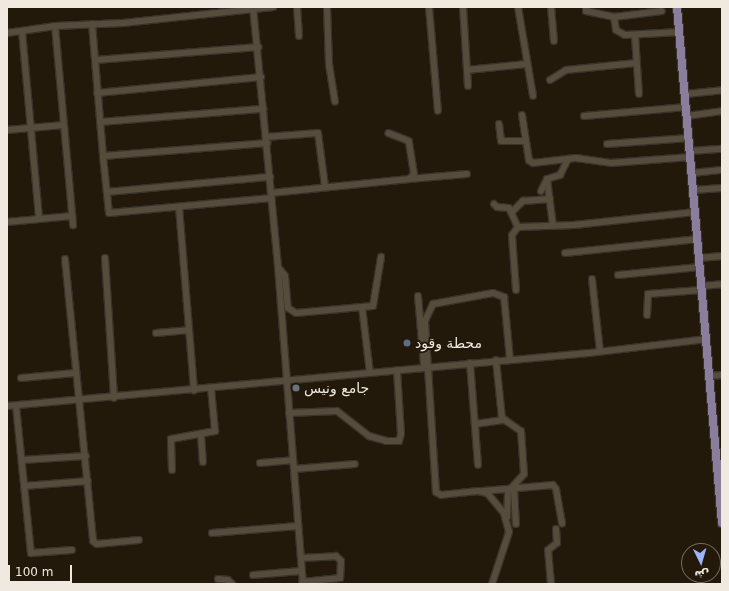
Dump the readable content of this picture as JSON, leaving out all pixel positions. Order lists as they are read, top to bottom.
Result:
{
  "places": ["محطة وقود", "جامع ونيس"],
  "scale_bar": "100 m",
  "north": "bottom"
}
